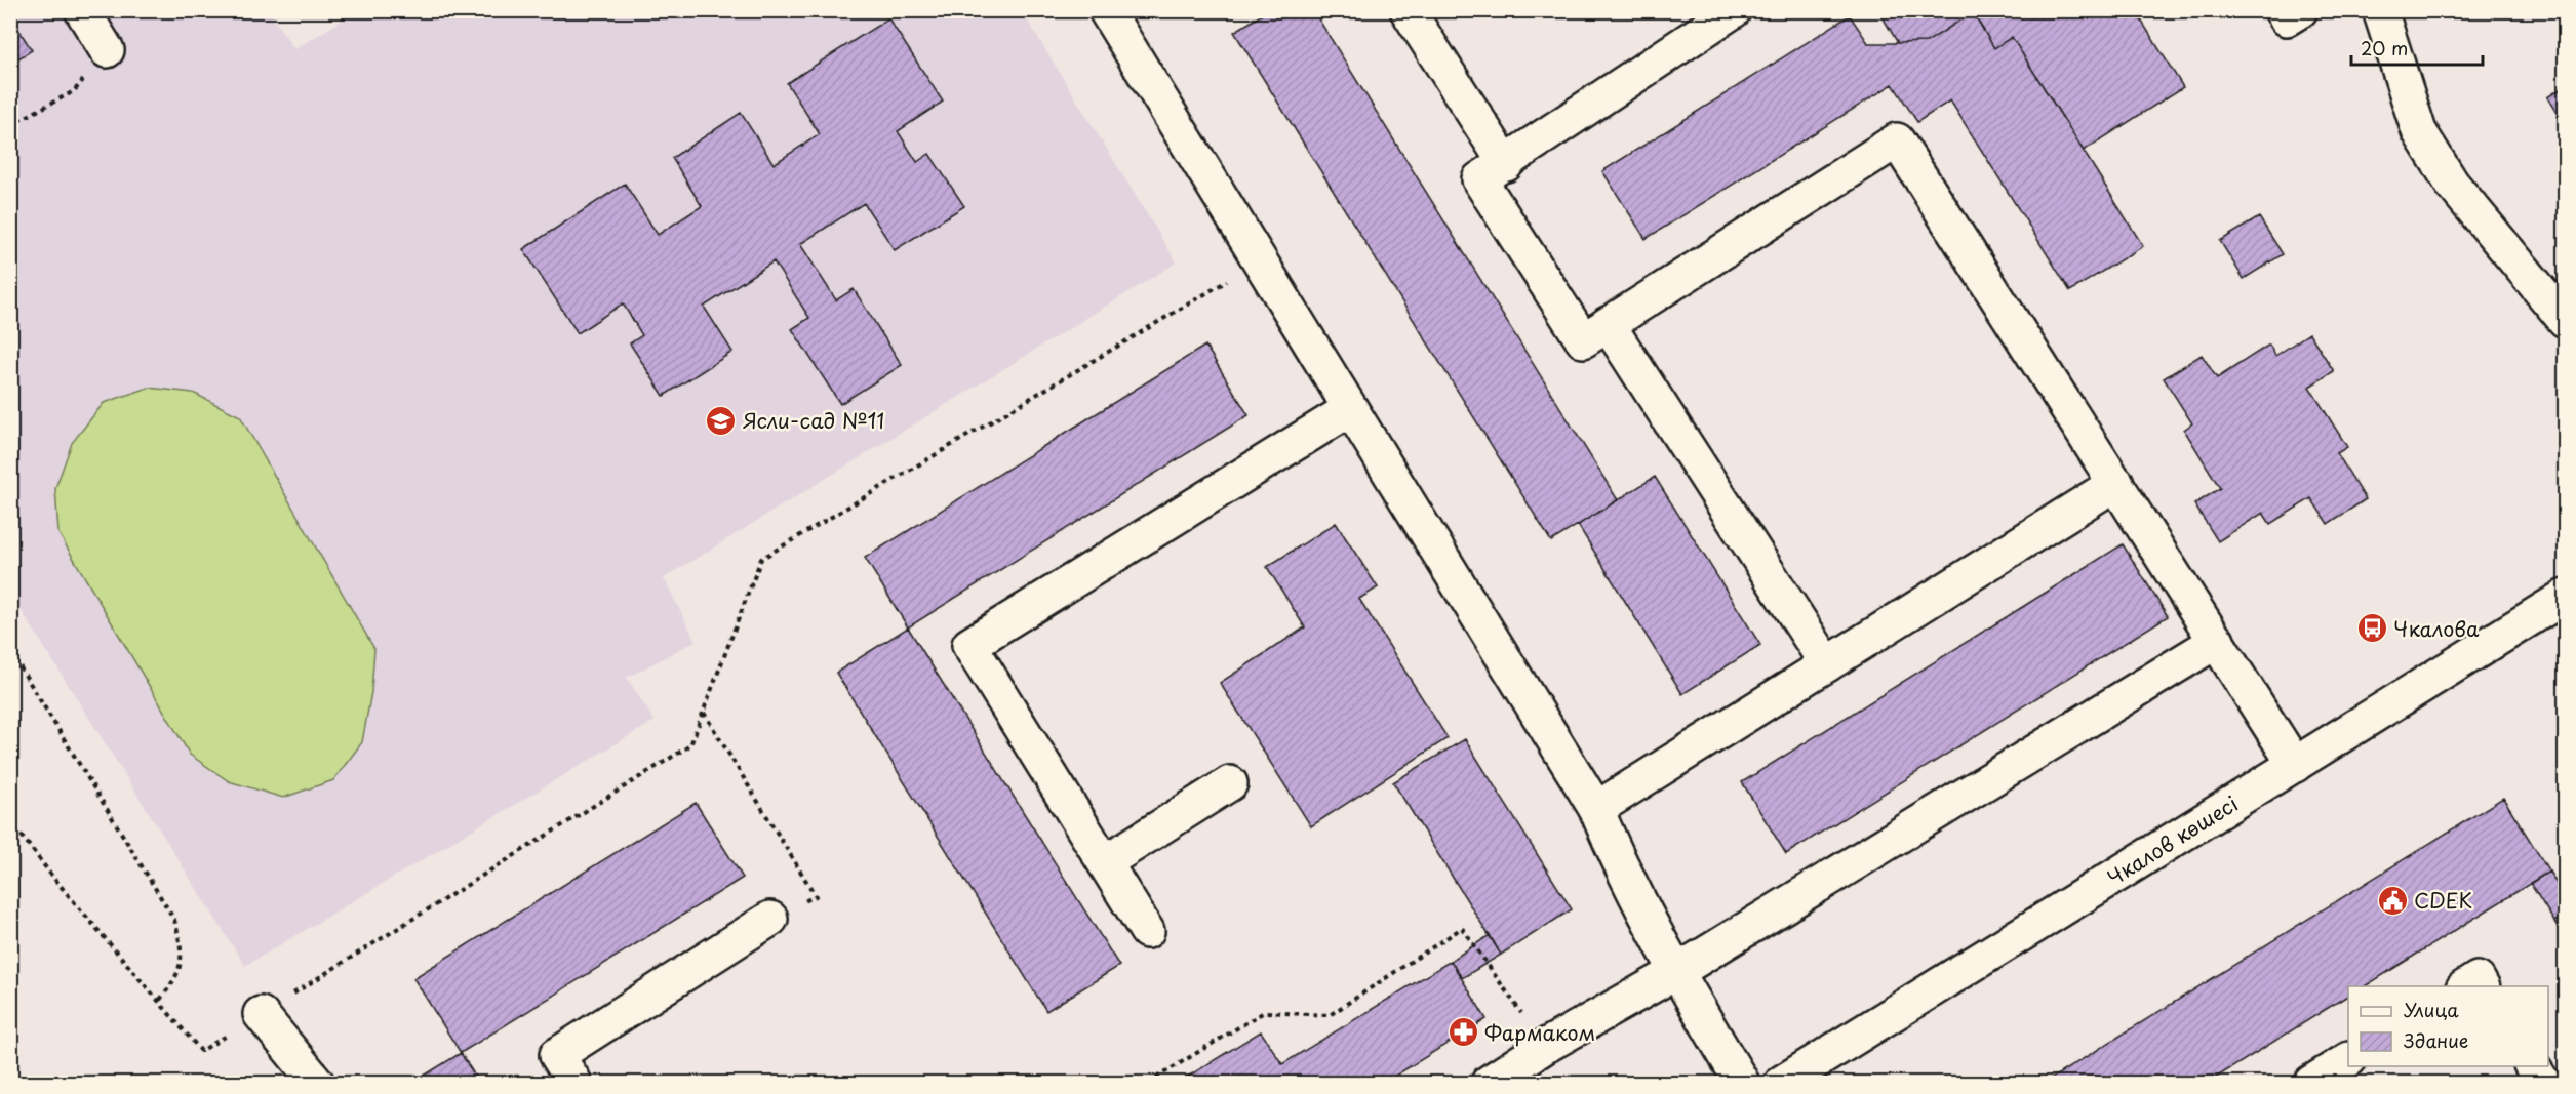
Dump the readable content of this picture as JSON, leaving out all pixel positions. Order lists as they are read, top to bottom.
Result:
{
  "streets": {
    "street": ["Чкалов көшесі"]
  },
  "places": {
    "school or university": ["Ясли-сад №11"],
    "bus stop": ["Чкалова"],
    "public building": ["CDEK"],
    "pharmacy": ["Фармаком"]
  },
  "legend": ["Улица", "Здание"],
  "scale_bar": "20 m"
}
